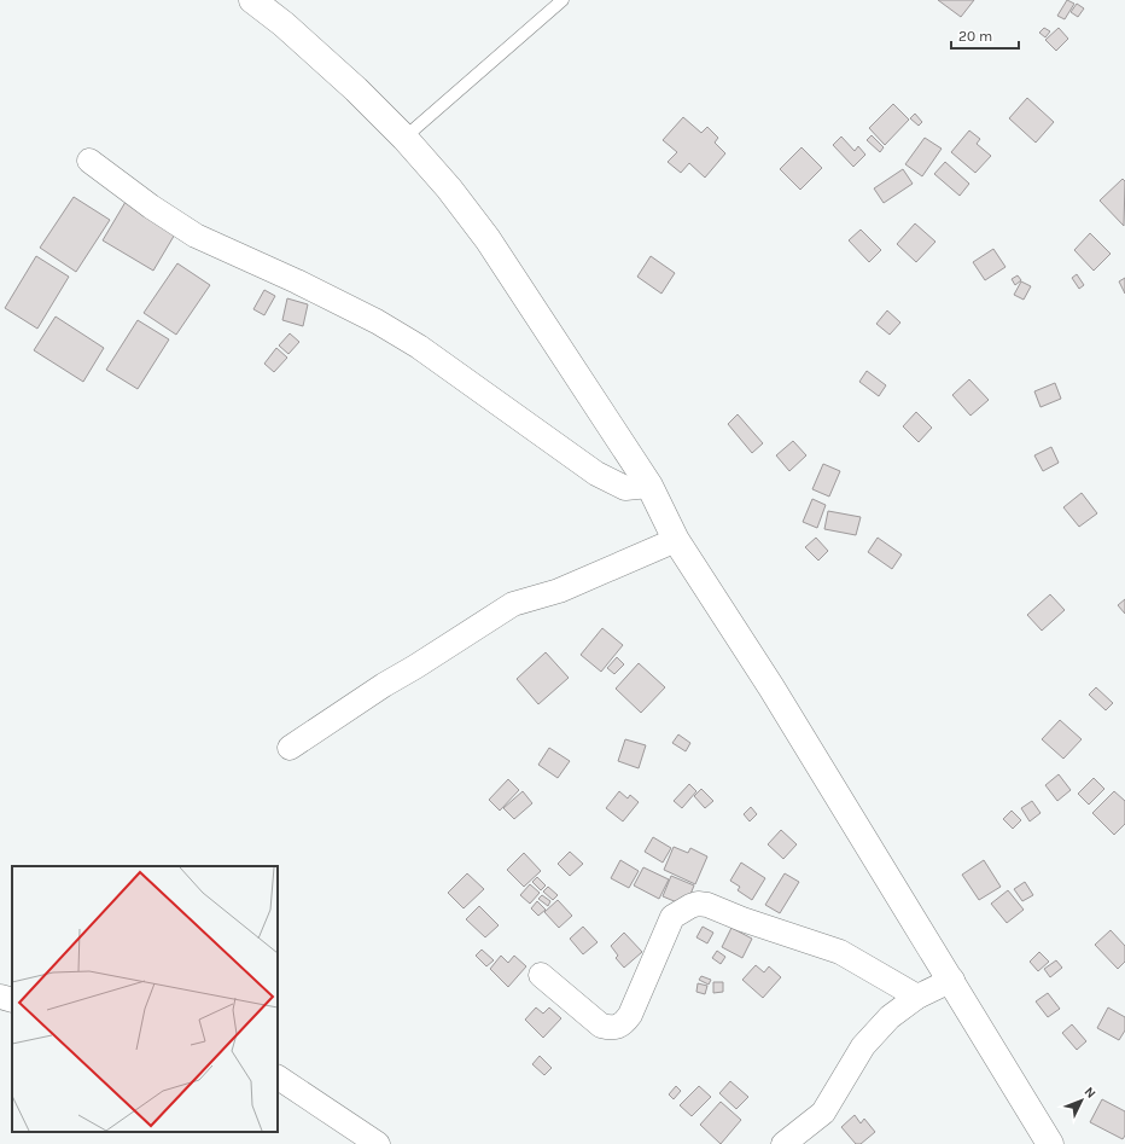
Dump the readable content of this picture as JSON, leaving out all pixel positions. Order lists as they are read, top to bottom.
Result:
{
  "scale_bar": "20 m",
  "north": "top right"
}
